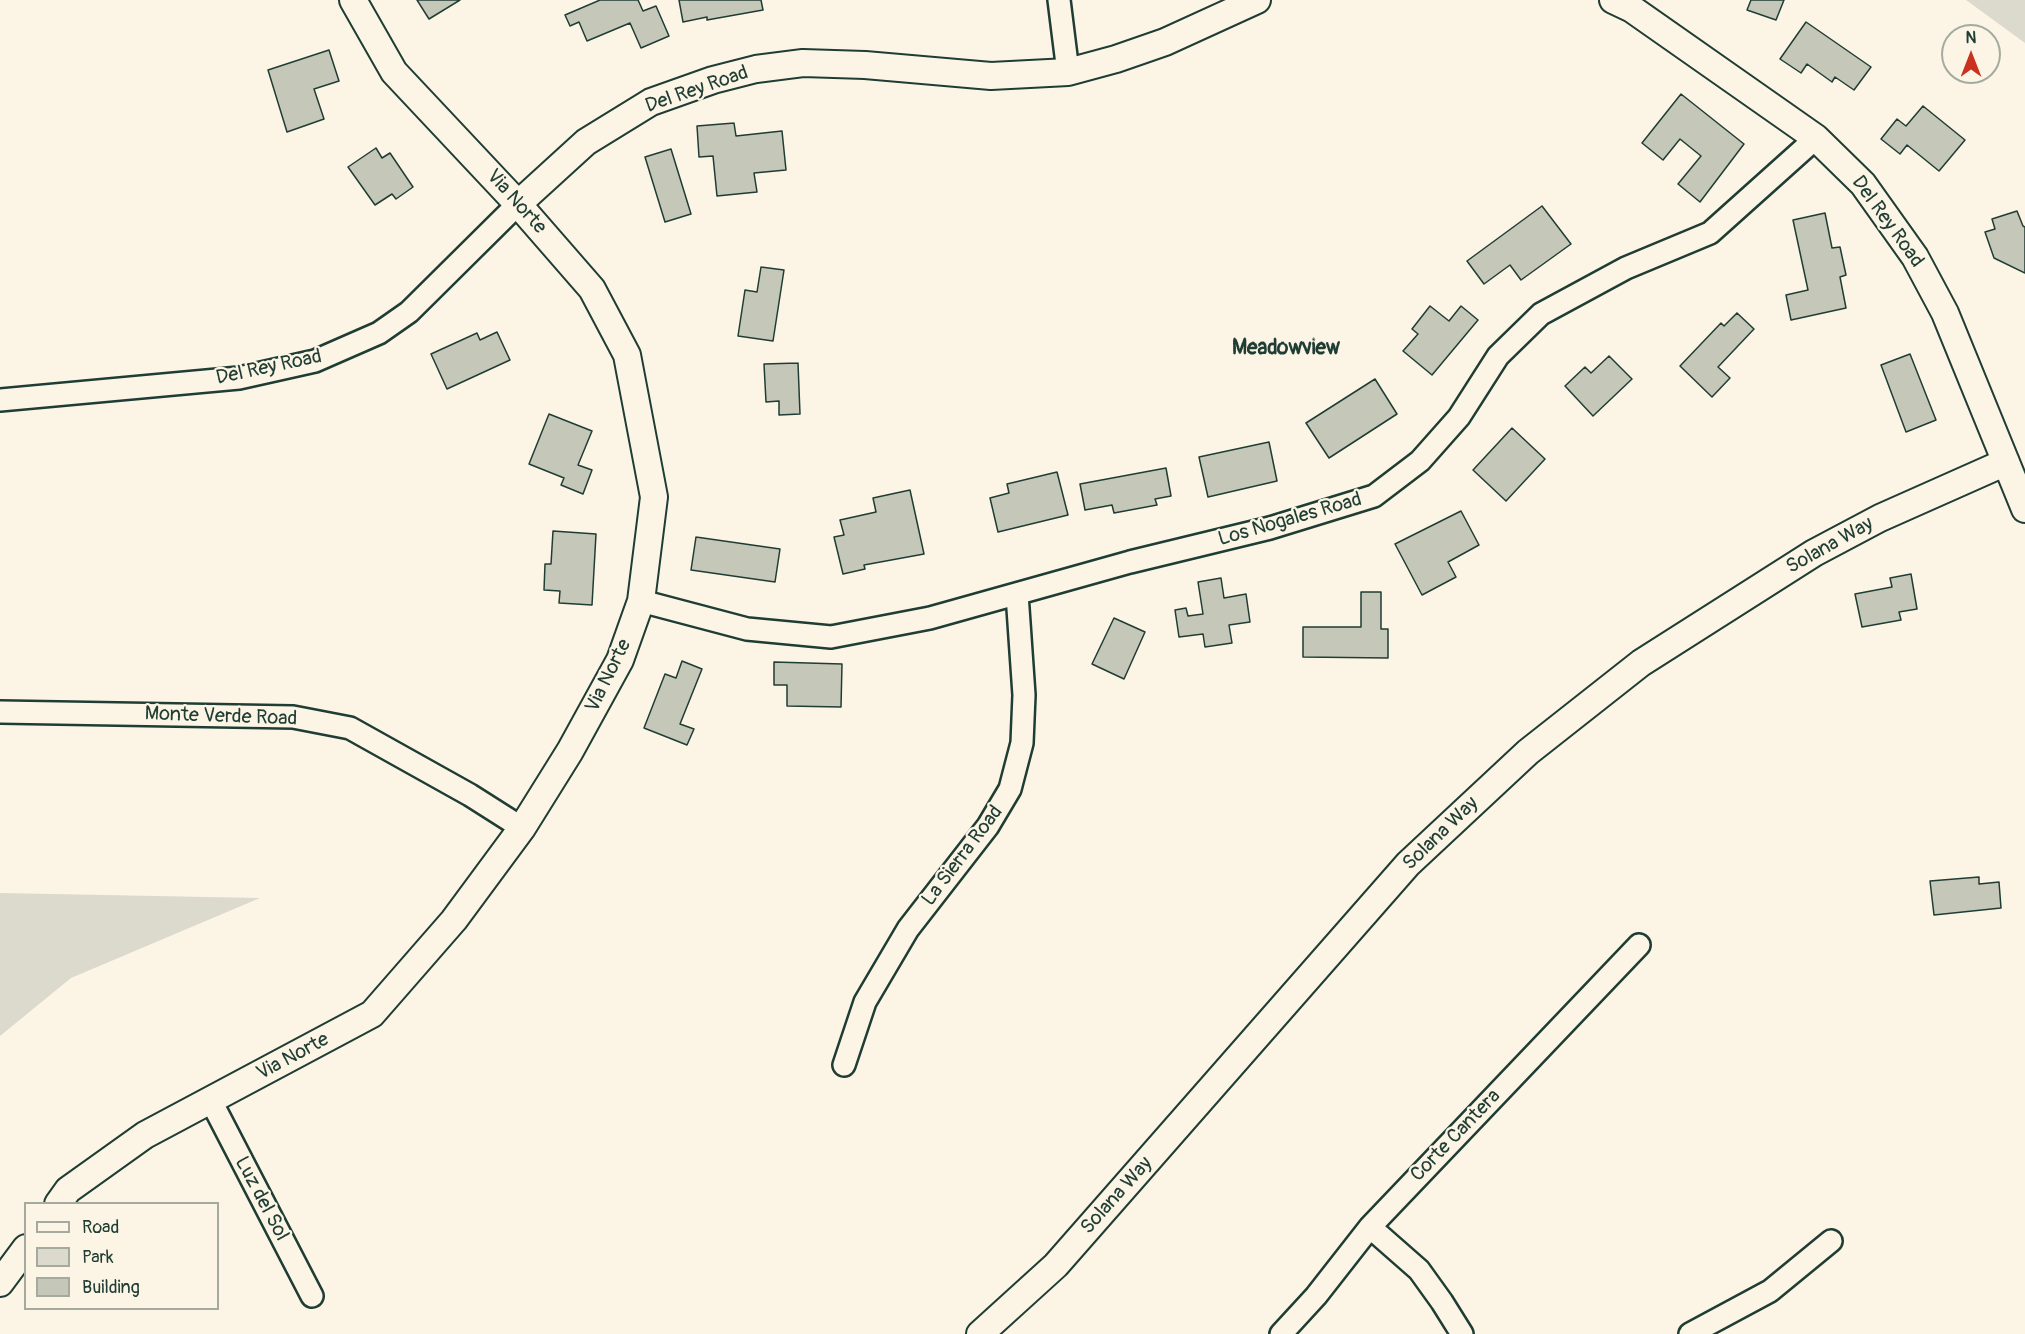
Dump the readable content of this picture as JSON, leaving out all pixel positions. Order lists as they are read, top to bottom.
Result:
{
  "streets": {
    "street": [
      "Del Rey Road",
      "Via Norte",
      "Los Nogales Road",
      "Solana Way",
      "Monte Verde Road",
      "La Sierra Road",
      "Corte Cantera",
      "Luz del Sol"
    ]
  },
  "crossings": [
    ["Del Rey Road", "Via Norte"],
    ["Del Rey Road", "Los Nogales Road"],
    ["Del Rey Road", "Solana Way"],
    ["Via Norte", "Los Nogales Road"],
    ["Via Norte", "Monte Verde Road"],
    ["Via Norte", "Luz del Sol"],
    ["Los Nogales Road", "La Sierra Road"]
  ],
  "districts": ["Meadowview"],
  "legend": ["Road", "Park", "Building"],
  "north": "top"
}
